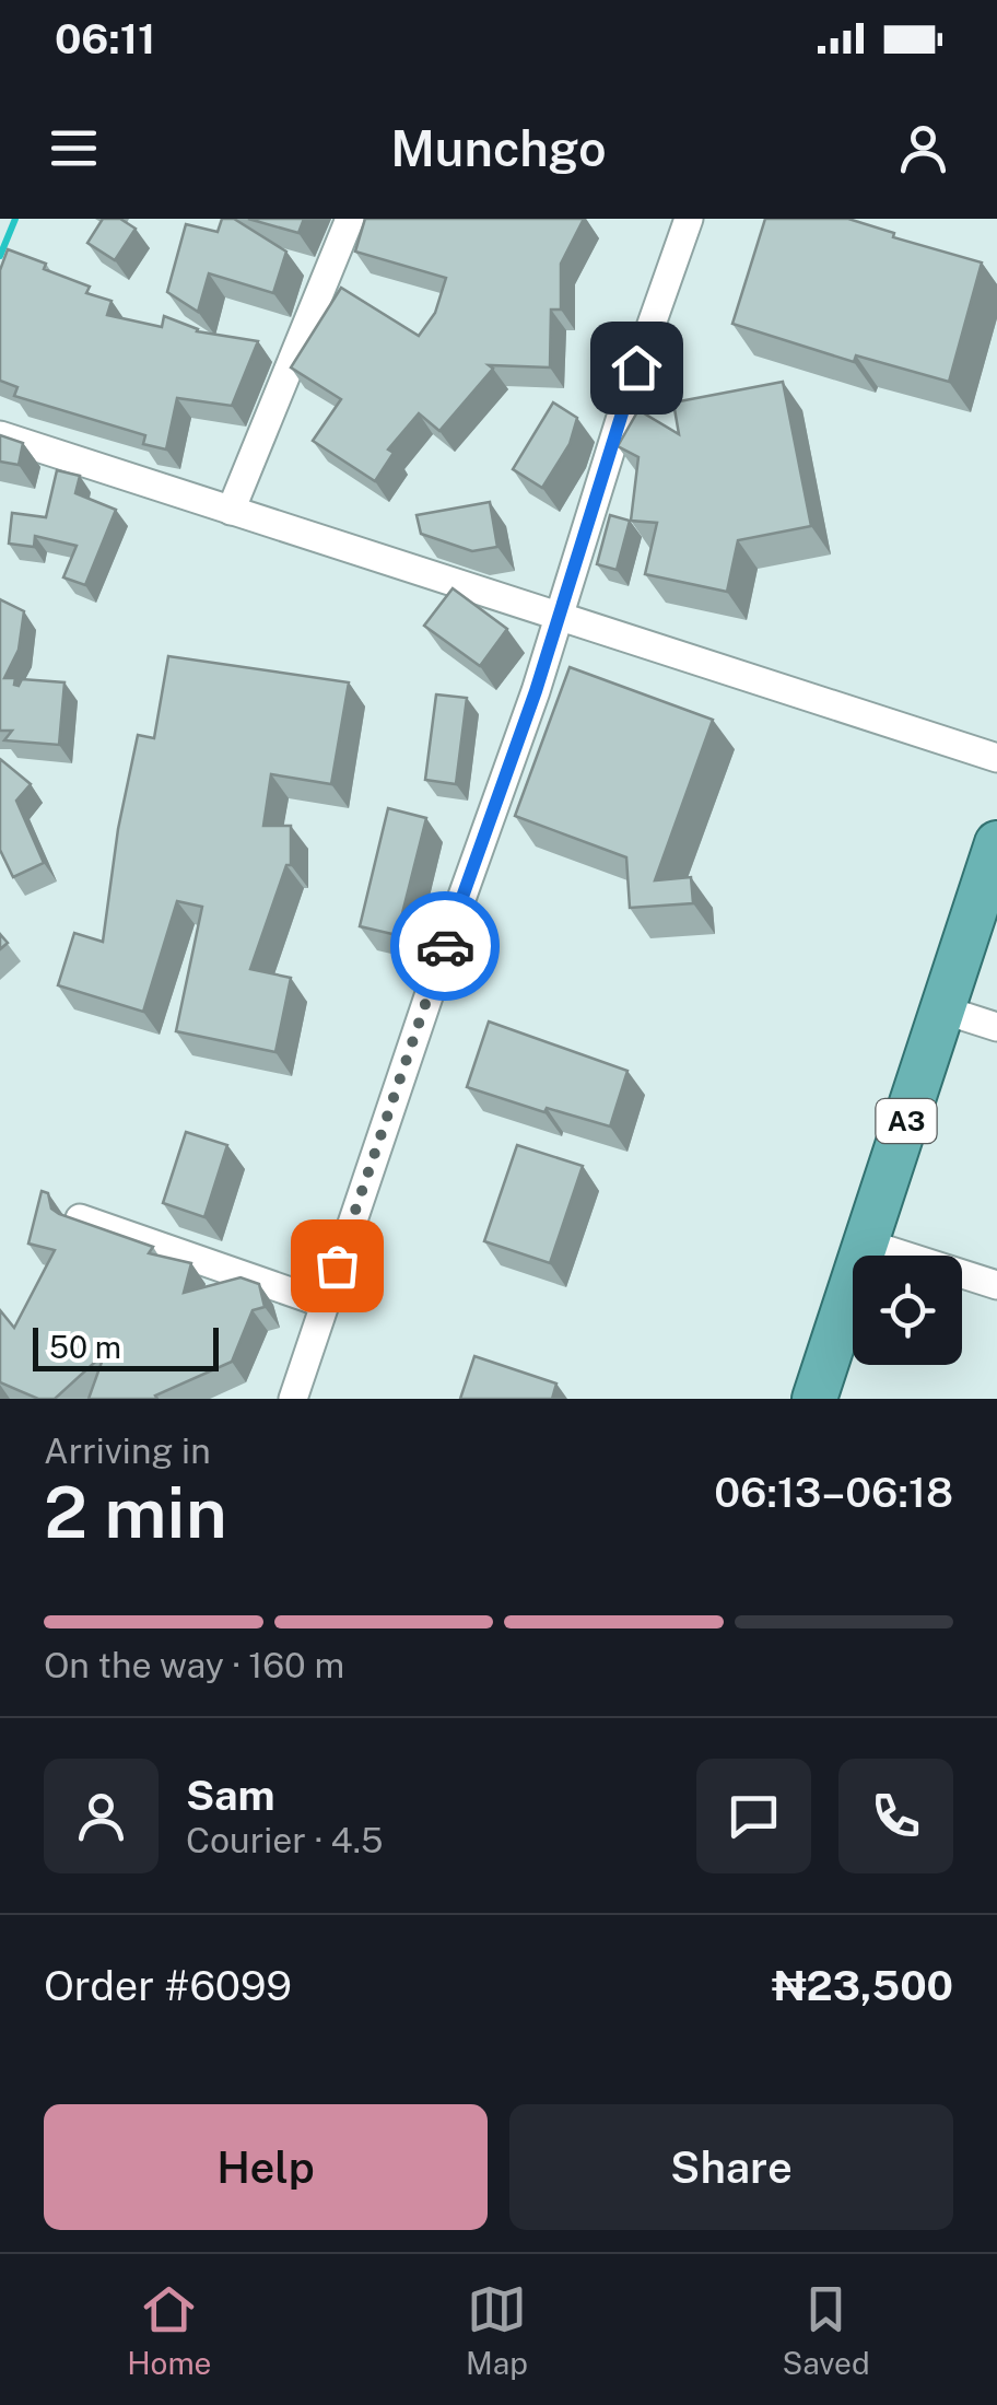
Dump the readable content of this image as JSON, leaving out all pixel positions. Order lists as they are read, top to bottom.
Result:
{
  "streets": {
    "highway": ["A3"]
  },
  "scale_bar": "50 m",
  "page": {
    "status": "06:11",
    "header": "Munchgo",
    "scale": "50 m",
    "heading": ["2 min", "Arriving in", "06:13–06:18"],
    "panel": [
      "Sam",
      "Courier · 4.5",
      "Order #6099",
      "₦23,500"
    ],
    "bar": "On the way · 160 m",
    "buttons": ["Help", "Share"],
    "tabs": ["Home", "Map", "Saved"]
  }
}
